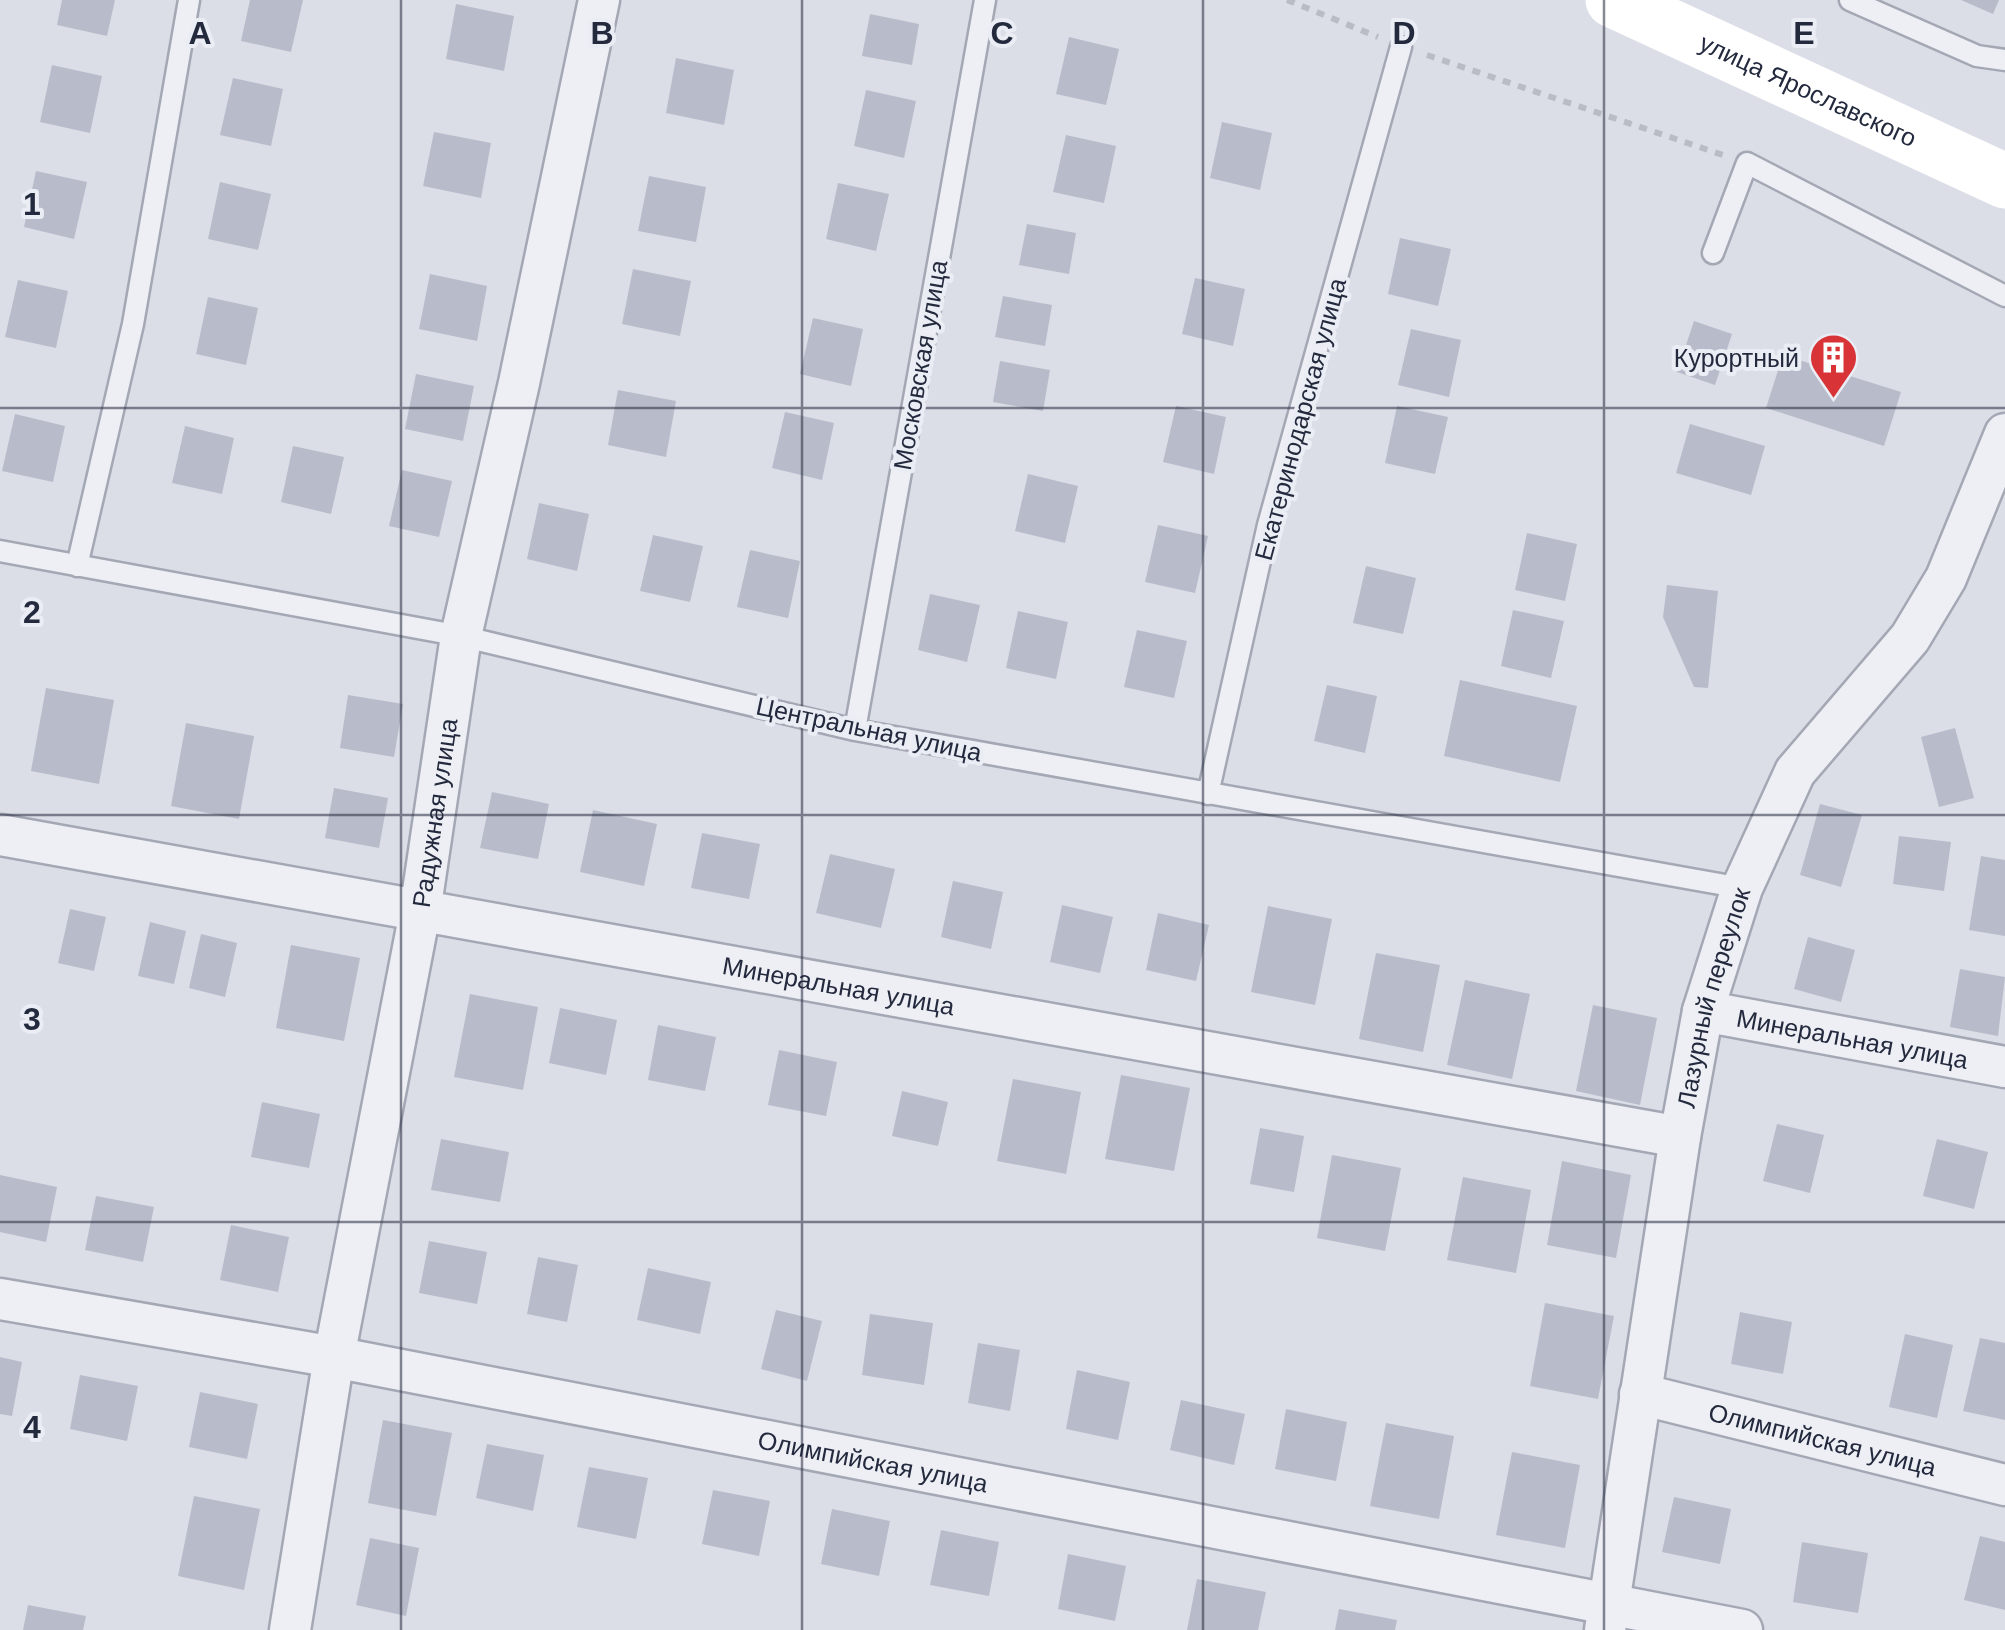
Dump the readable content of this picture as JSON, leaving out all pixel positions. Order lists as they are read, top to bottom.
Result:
{
  "streets": {
    "street": [
      "улица Ярославского",
      "Радужная улица",
      "Минеральная улица",
      "Лазурный переулок",
      "Олимпийская улица"
    ],
    "lane": ["Московская улица", "Екатеринодарская улица", "Центральная улица"]
  },
  "crossings": [
    ["Московская улица", "Центральная улица"],
    ["Екатеринодарская улица", "Центральная улица"],
    ["Центральная улица", "Радужная улица"],
    ["Центральная улица", "Лазурный переулок"],
    ["Радужная улица", "Минеральная улица"],
    ["Радужная улица", "Олимпийская улица"],
    ["Минеральная улица", "Лазурный переулок"],
    ["Лазурный переулок", "Олимпийская улица"]
  ],
  "places": {
    "building": ["Курортный"]
  },
  "grid": {
    "columns": [
      "A",
      "B",
      "C",
      "D",
      "E"
    ],
    "rows": [
      "1",
      "2",
      "3",
      "4"
    ]
  }
}
